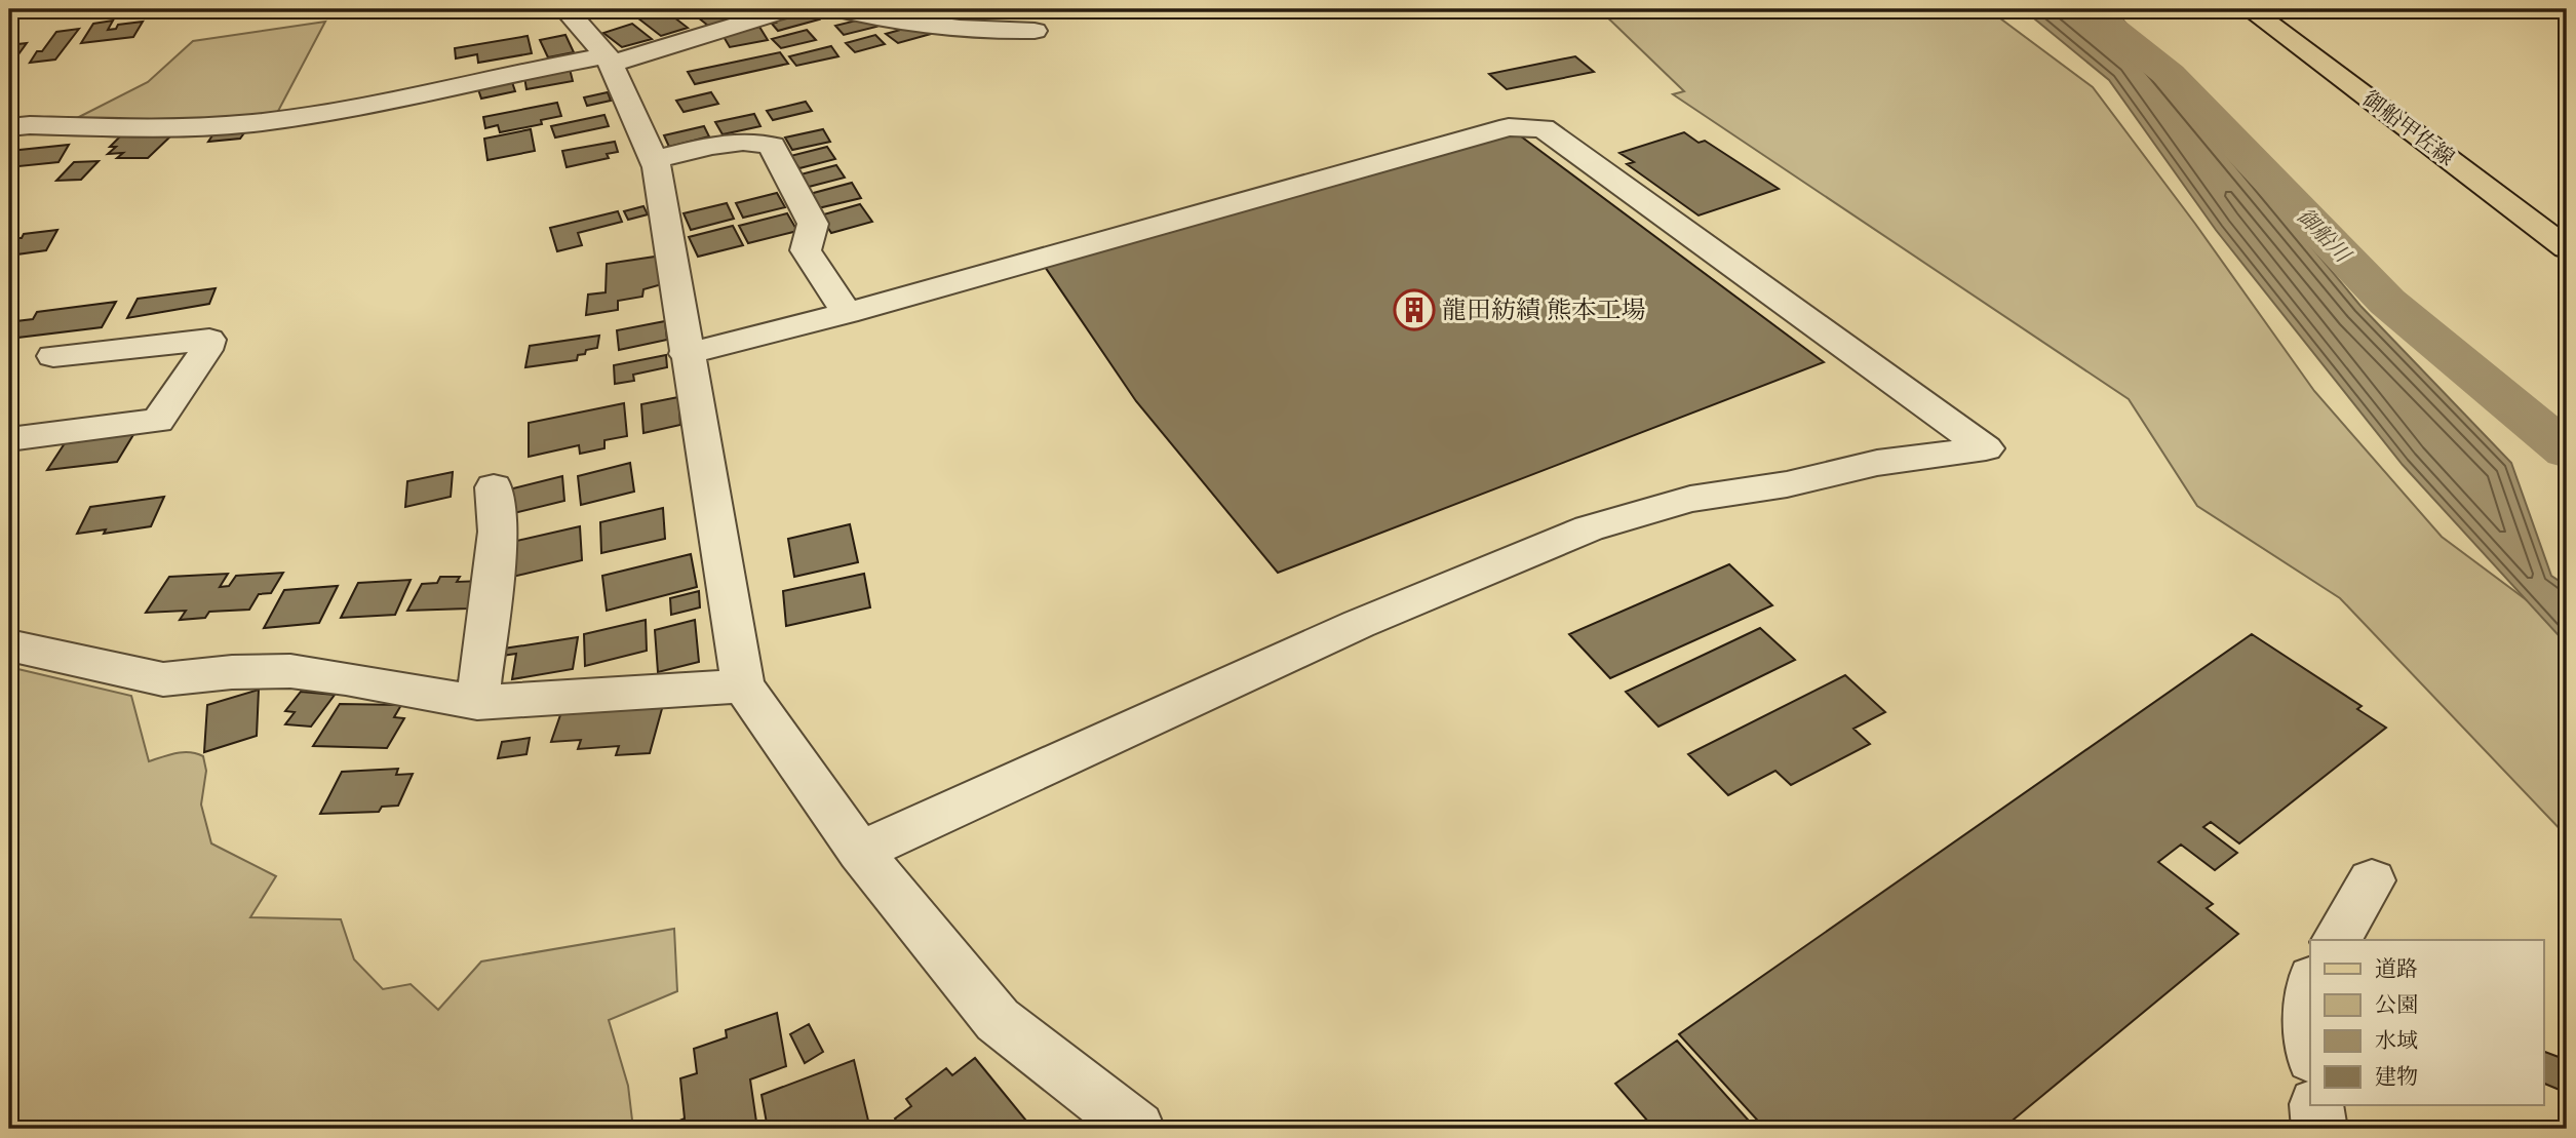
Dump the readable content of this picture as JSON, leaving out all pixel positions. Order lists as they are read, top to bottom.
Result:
{
  "streets": {
    "main road": ["御船甲佐線"]
  },
  "water": ["御船川"],
  "places": {
    "building": ["龍田紡績 熊本工場"]
  },
  "legend": [
    "道路",
    "公園",
    "水域",
    "建物"
  ]
}
